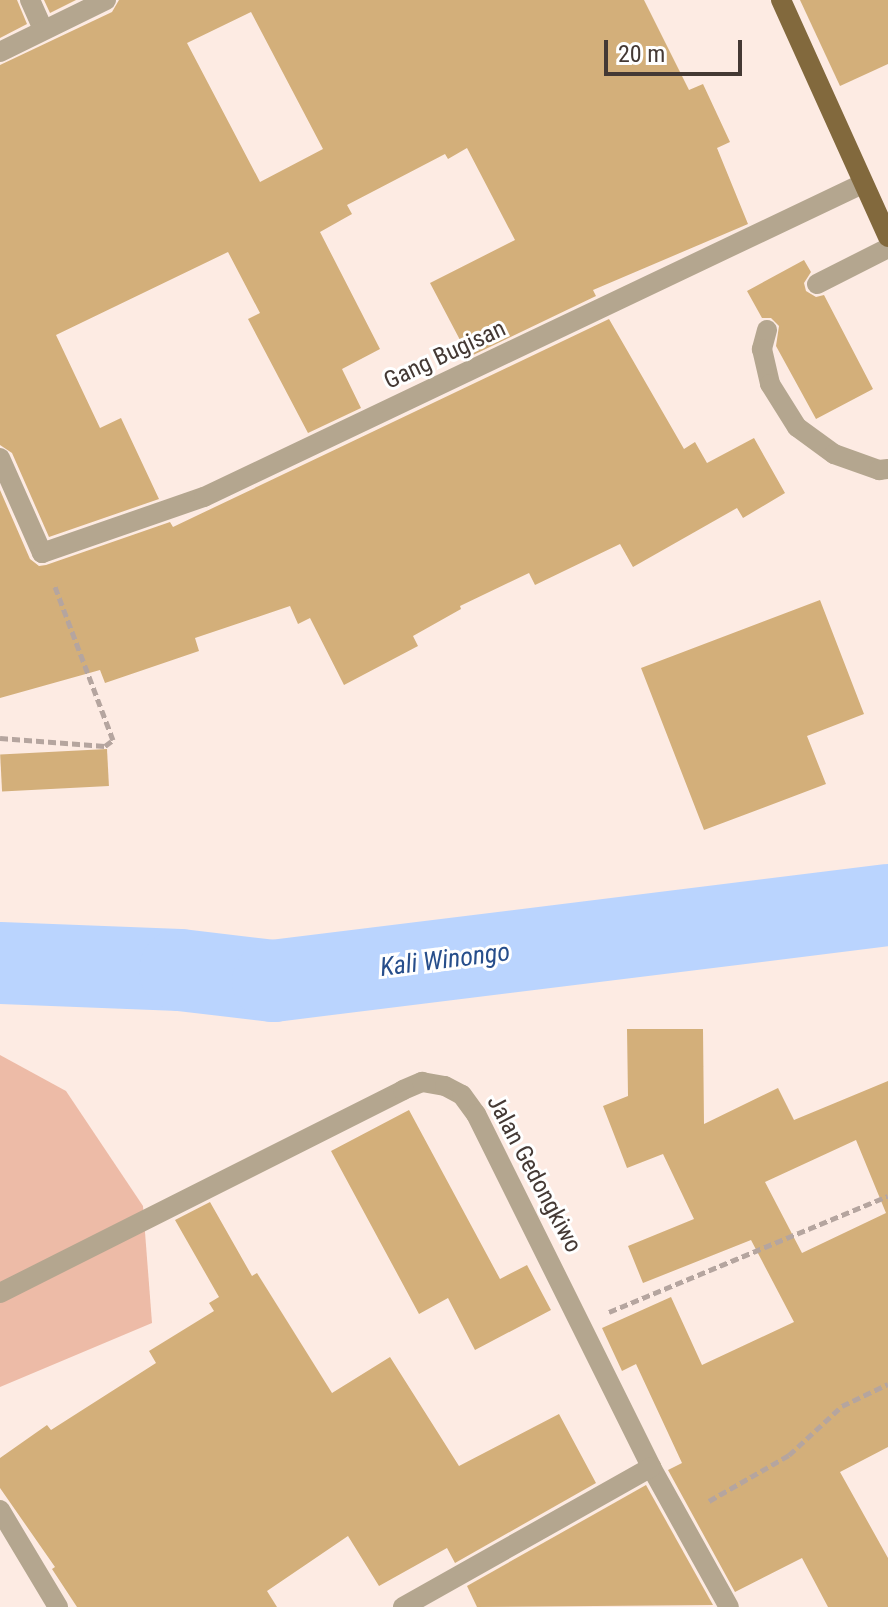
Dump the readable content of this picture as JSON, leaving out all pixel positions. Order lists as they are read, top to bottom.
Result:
{
  "streets": {
    "street": ["Gang Bugisan", "Jalan Gedongkiwo"]
  },
  "water": ["Kali Winongo"],
  "scale_bar": "20 m"
}
